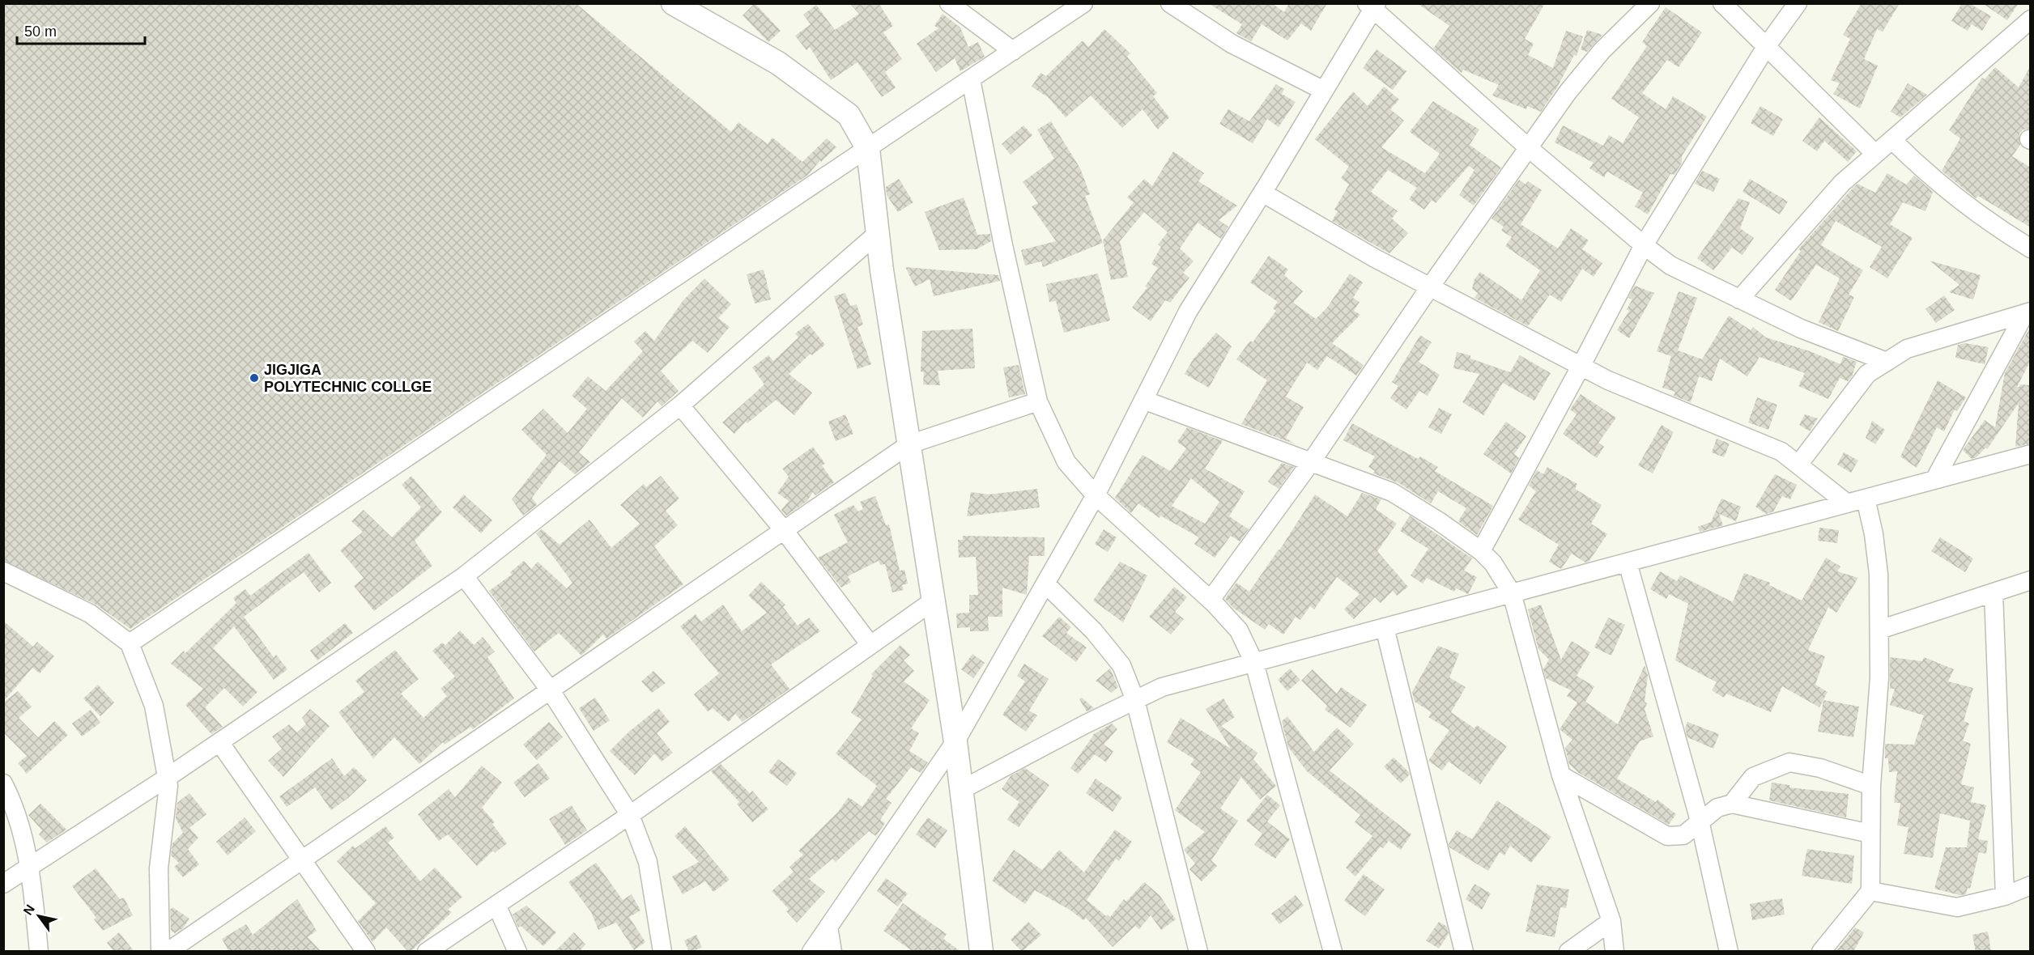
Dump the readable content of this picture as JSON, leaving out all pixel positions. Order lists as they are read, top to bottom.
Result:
{
  "places": ["JIGJIGA POLYTECHNIC COLLGE"],
  "scale_bar": "50 m",
  "north": "top left"
}
